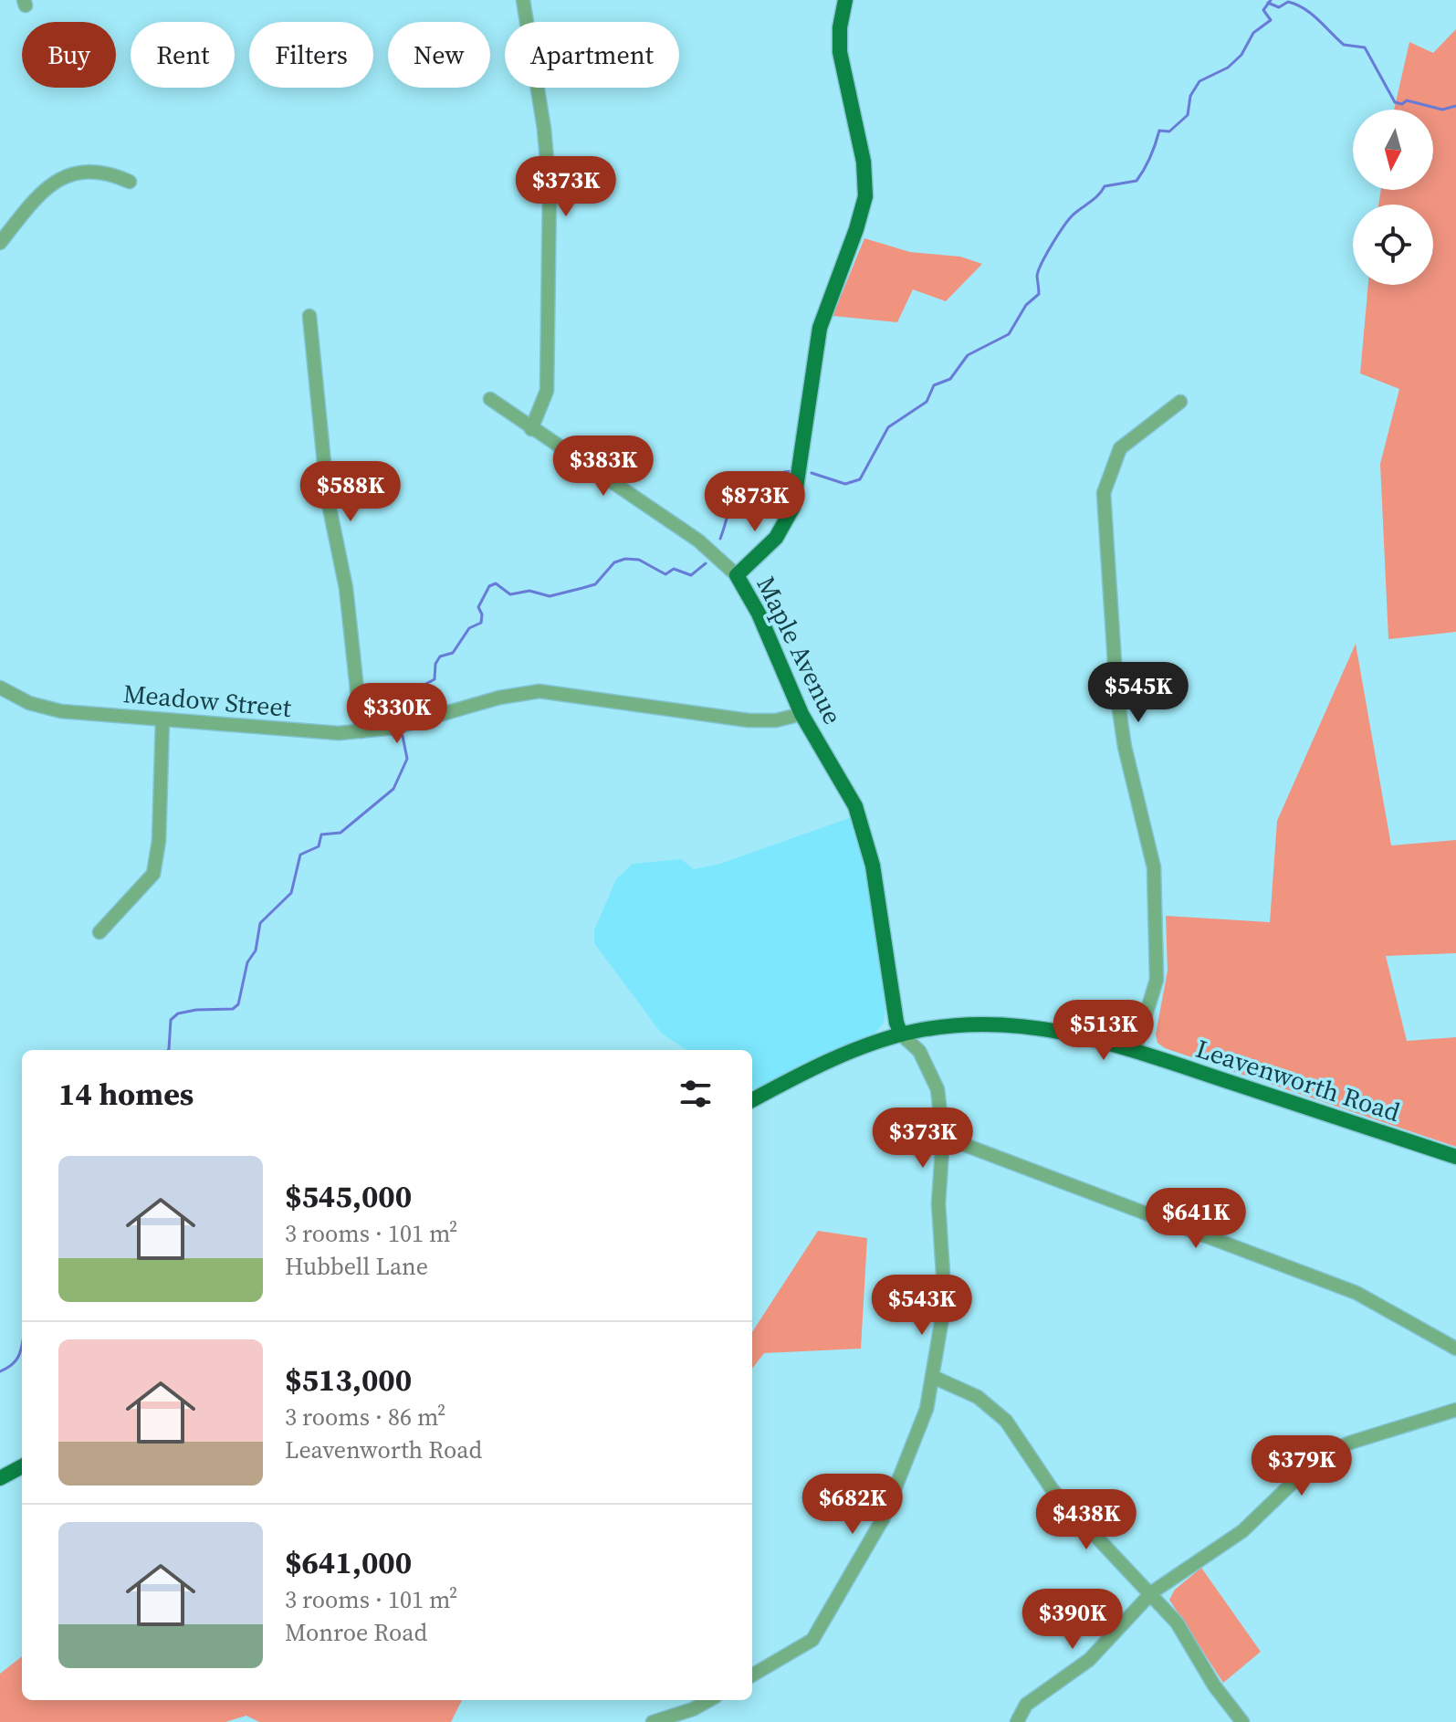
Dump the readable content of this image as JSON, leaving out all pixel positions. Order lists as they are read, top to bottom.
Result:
{
  "streets": {
    "main road": ["Maple Avenue", "Leavenworth Road"],
    "street": ["Meadow Street"]
  },
  "crossings": [
    ["Maple Avenue", "Meadow Street"],
    ["Maple Avenue", "Leavenworth Road"]
  ],
  "north": "bottom",
  "page": {
    "chip": [
      "Buy",
      "Rent",
      "Filters",
      "New",
      "Apartment"
    ],
    "price": [
      "$373K",
      "$383K",
      "$588K",
      "$873K",
      "$545K",
      "$330K",
      "$513K",
      "$373K",
      "$641K",
      "$543K",
      "$379K",
      "$682K",
      "$438K",
      "$390K"
    ],
    "heading": "14 homes",
    "list": [
      {
        "name": "$545,000",
        "note": "3 rooms · 101 m² · Hubbell Lane"
      },
      {
        "name": "$513,000",
        "note": "3 rooms · 86 m² · Leavenworth Road"
      },
      {
        "name": "$641,000",
        "note": "3 rooms · 101 m² · Monroe Road"
      }
    ]
  }
}
